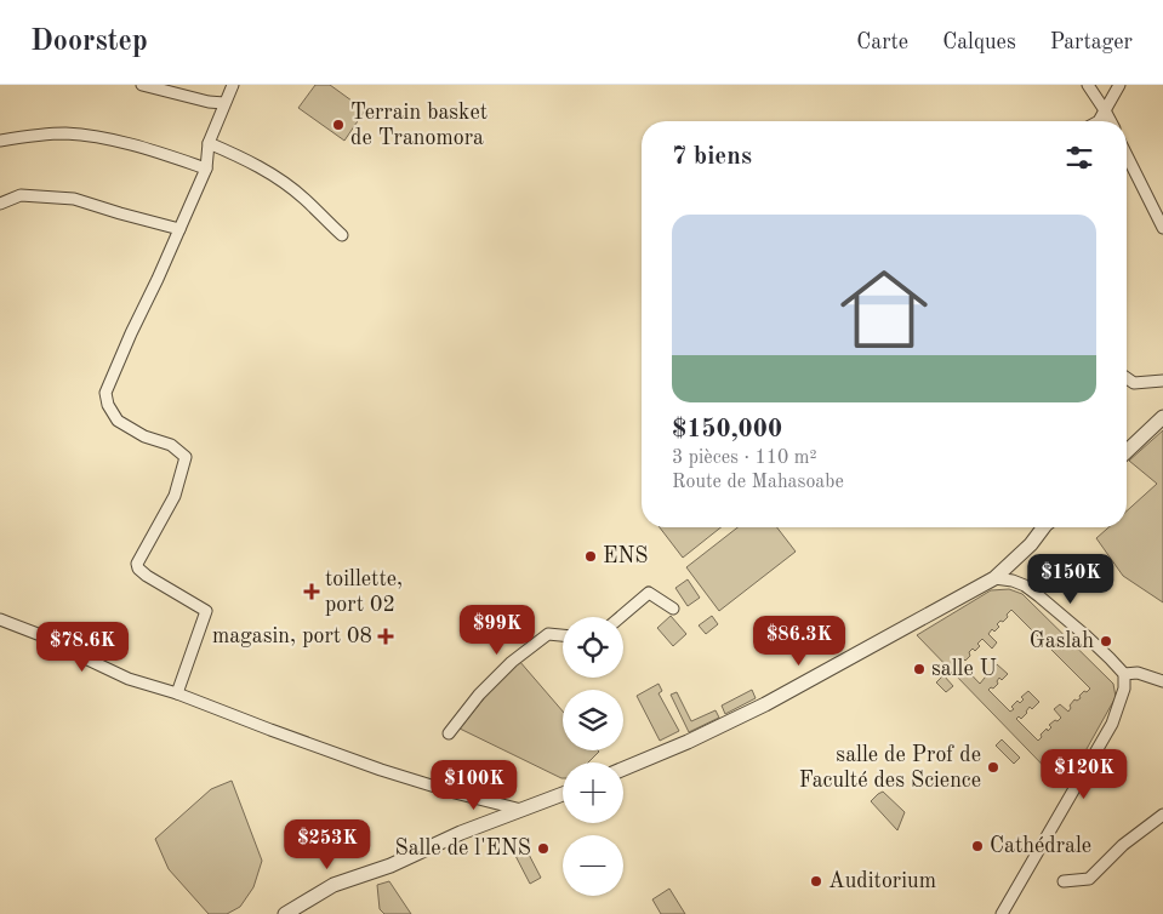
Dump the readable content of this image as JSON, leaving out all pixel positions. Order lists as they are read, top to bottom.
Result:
{
  "places": {
    "other": [
      "Terrain basket de Tranomora",
      "ENS",
      "Gaslah",
      "salle U",
      "salle de Prof de Faculté des Science",
      "Cathédrale",
      "Salle de l'ENS",
      "Auditorium"
    ],
    "health": ["toillette, port 02", "magasin, port 08"]
  },
  "page": {
    "header": "Doorstep",
    "nav": ["Carte", "Calques", "Partager"],
    "heading": "7 biens",
    "list": [
      {
        "name": "$150,000",
        "note": "3 pièces · 110 m² · Route de Mahasoabe"
      }
    ],
    "price": [
      "$150K",
      "$99K",
      "$86.3K",
      "$78.6K",
      "$120K",
      "$100K",
      "$253K"
    ],
    "map_buttons": ["+", "−"]
  }
}
